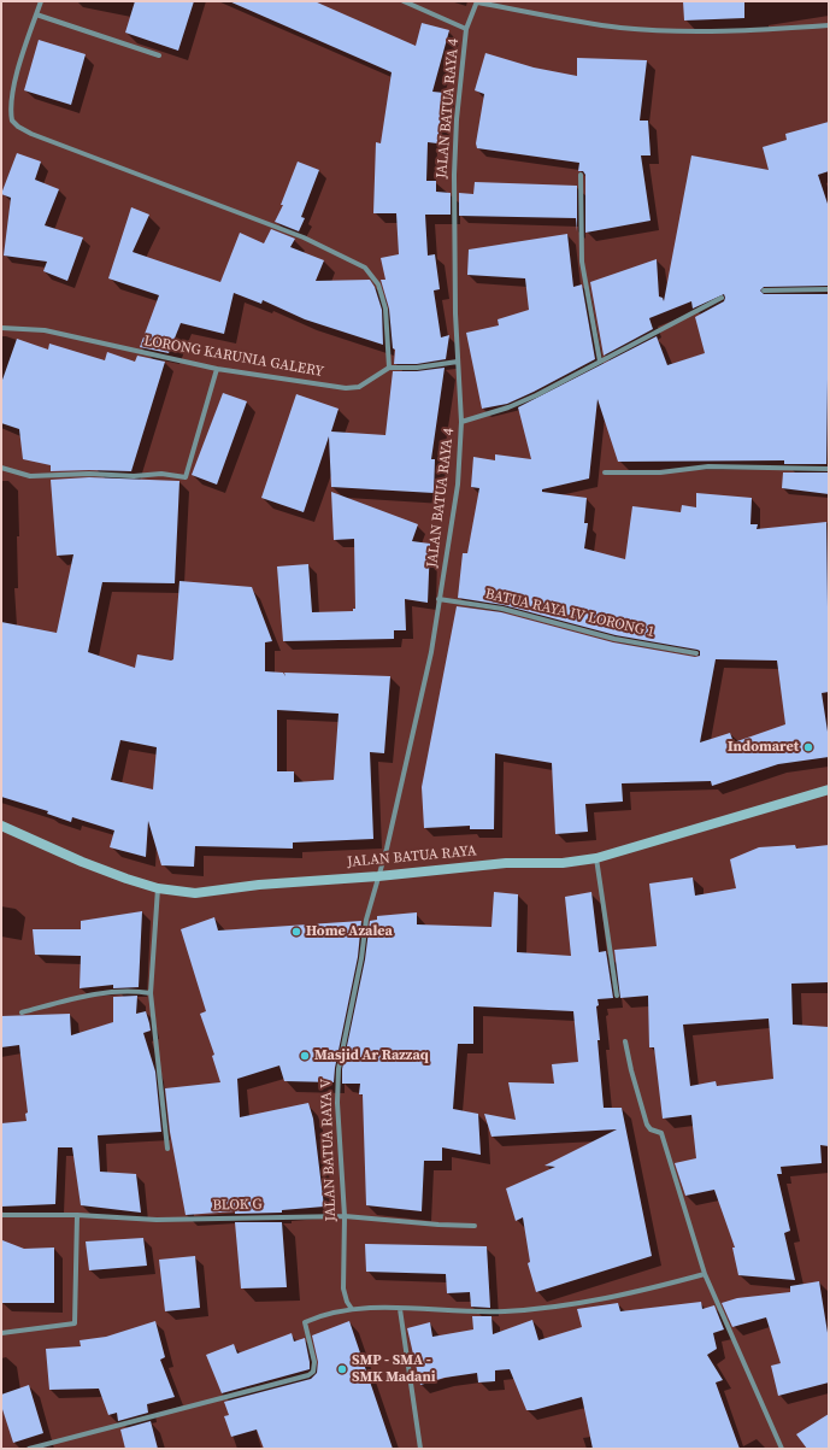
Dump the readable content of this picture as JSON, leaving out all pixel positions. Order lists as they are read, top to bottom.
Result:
{
  "streets": {
    "main road": ["JALAN BATUA RAYA"],
    "street": [
      "JALAN BATUA RAYA 4",
      "LORONG KARUNIA GALERY",
      "BATUA RAYA IV LORONG 1",
      "JALAN BATUA RAYA V",
      "BLOK G"
    ]
  },
  "crossings": [
    ["JALAN BATUA RAYA 4", "BATUA RAYA IV LORONG 1"],
    ["JALAN BATUA RAYA 4", "JALAN BATUA RAYA"],
    ["JALAN BATUA RAYA 4", "JALAN BATUA RAYA V"],
    ["JALAN BATUA RAYA", "JALAN BATUA RAYA V"],
    ["JALAN BATUA RAYA V", "BLOK G"]
  ],
  "places": [
    "Indomaret",
    "Home Azalea",
    "Masjid Ar Razzaq",
    "SMP - SMA - SMK Madani"
  ]
}
